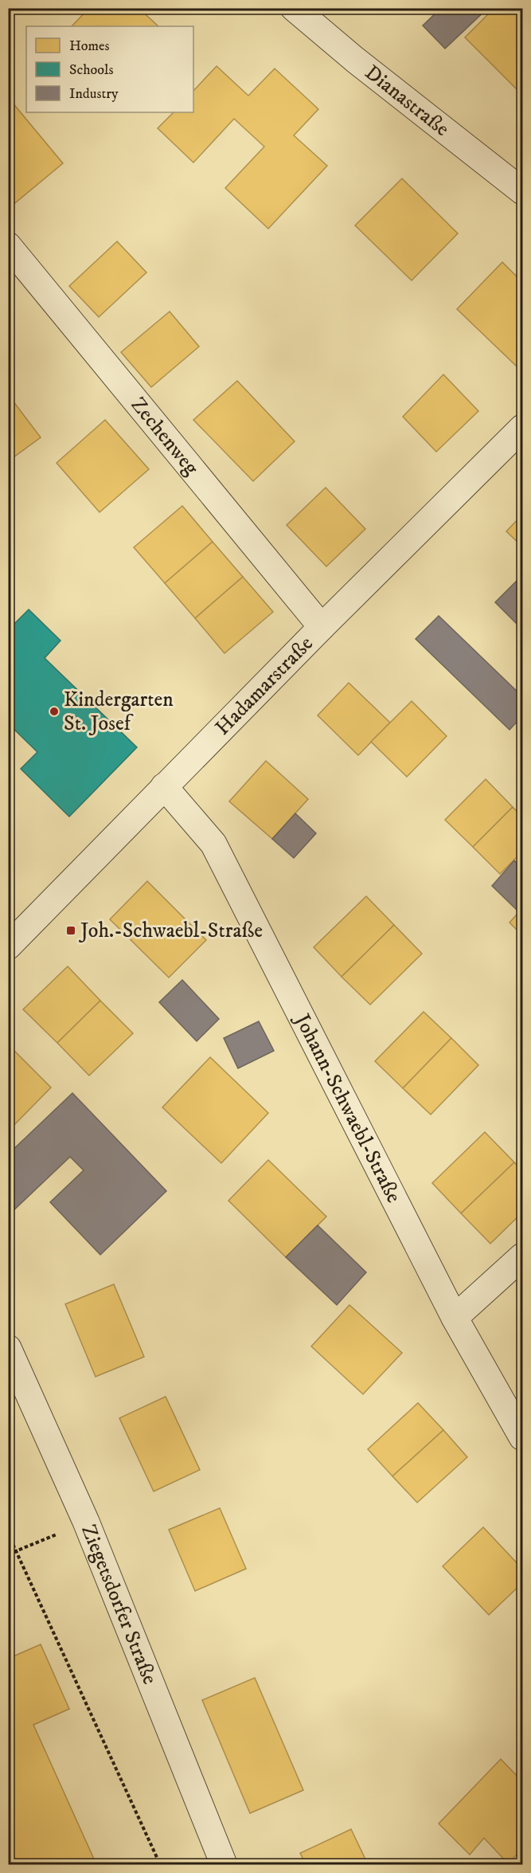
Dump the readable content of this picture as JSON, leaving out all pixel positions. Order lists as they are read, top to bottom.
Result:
{
  "streets": {
    "street": [
      "Dianastraße",
      "Zechenweg",
      "Hadamarstraße",
      "Johann-Schwaebl-Straße",
      "Ziegetsdorfer Straße"
    ]
  },
  "crossings": [
    ["Zechenweg", "Hadamarstraße"],
    ["Hadamarstraße", "Johann-Schwaebl-Straße"]
  ],
  "places": {
    "other": ["Kindergarten St. Josef"],
    "transit": ["Joh.-Schwaebl-Straße"]
  },
  "legend": ["Homes", "Schools", "Industry"]
}
